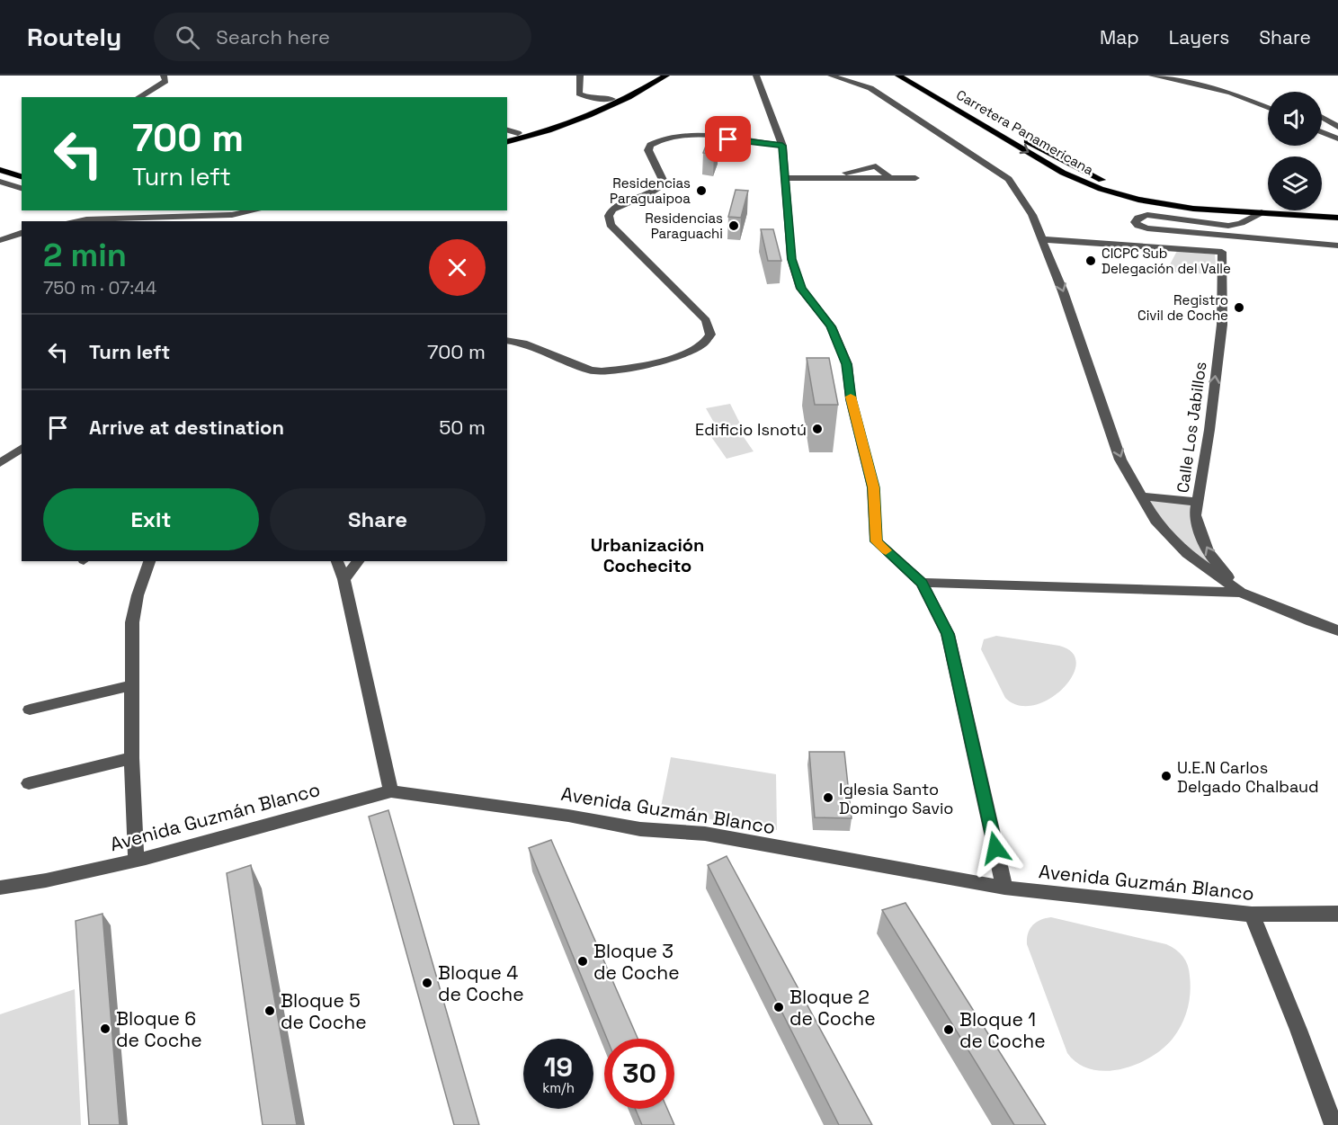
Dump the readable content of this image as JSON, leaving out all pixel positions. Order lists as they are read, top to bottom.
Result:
{
  "streets": {
    "main road": ["Carretera Panamericana"],
    "street": ["Calle Los Jabillos", "Avenida Guzmán Blanco"]
  },
  "districts": ["Urbanización Cochecito"],
  "places": [
    "Residencias Paraguaipoa",
    "Residencias Paraguachi",
    "CICPC Sub Delegación del Valle",
    "Registro Civil de Coche",
    "Edificio Isnotú",
    "U.E.N Carlos Delgado Chalbaud",
    "Iglesia Santo Domingo Savio",
    "Bloque 3 de Coche",
    "Bloque 4 de Coche",
    "Bloque 2 de Coche",
    "Bloque 5 de Coche",
    "Bloque 6 de Coche",
    "Bloque 1 de Coche"
  ],
  "page": {
    "header": "Routely",
    "search": "Search here",
    "nav": ["Map", "Layers", "Share"],
    "turn": ["700 m", "Turn left"],
    "heading": ["2 min", "750 m · 07:44"],
    "list": [
      {
        "name": "Turn left",
        "value": "700 m"
      },
      {
        "name": "Arrive at destination",
        "value": "50 m"
      }
    ],
    "buttons": ["Exit", "Share"],
    "speed": "19 km/h",
    "limit": "30"
  }
}
